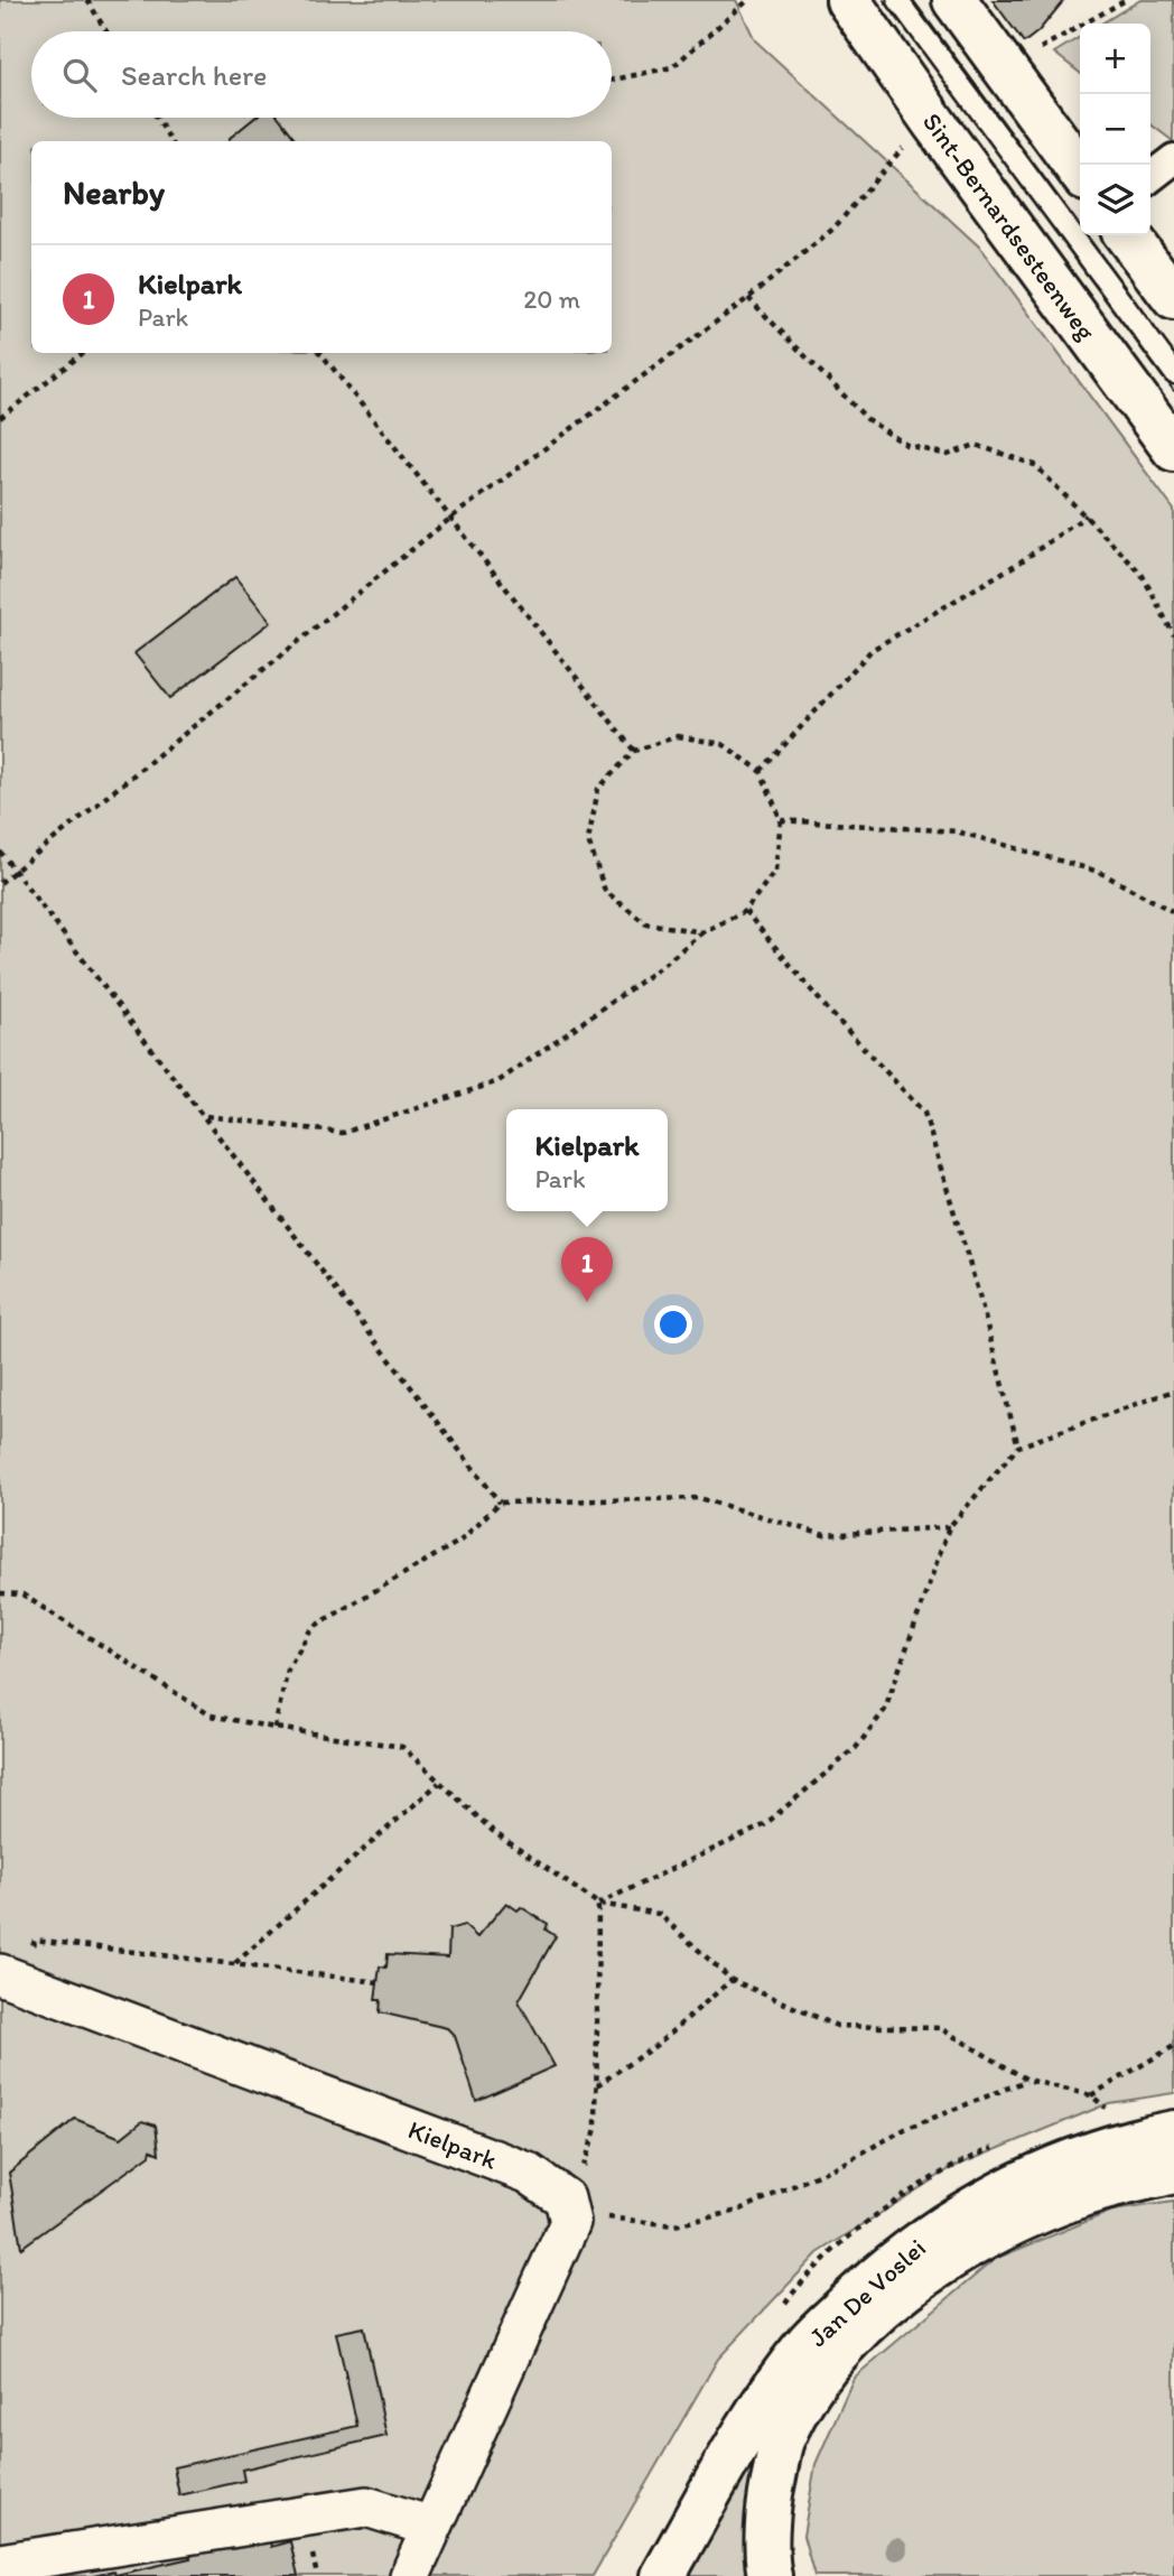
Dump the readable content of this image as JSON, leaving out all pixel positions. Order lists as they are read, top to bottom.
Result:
{
  "streets": {
    "main road": ["Sint-Bernardsesteenweg", "Jan De Voslei"],
    "street": ["Kielpark"]
  },
  "page": {
    "map_buttons": ["+", "−"],
    "search": "Search here",
    "heading": "Nearby",
    "list": [
      {
        "mark": "1",
        "name": "Kielpark",
        "note": "Park",
        "value": "20 m"
      }
    ],
    "popup": ["Kielpark", "Park"],
    "pins": "1"
  }
}
